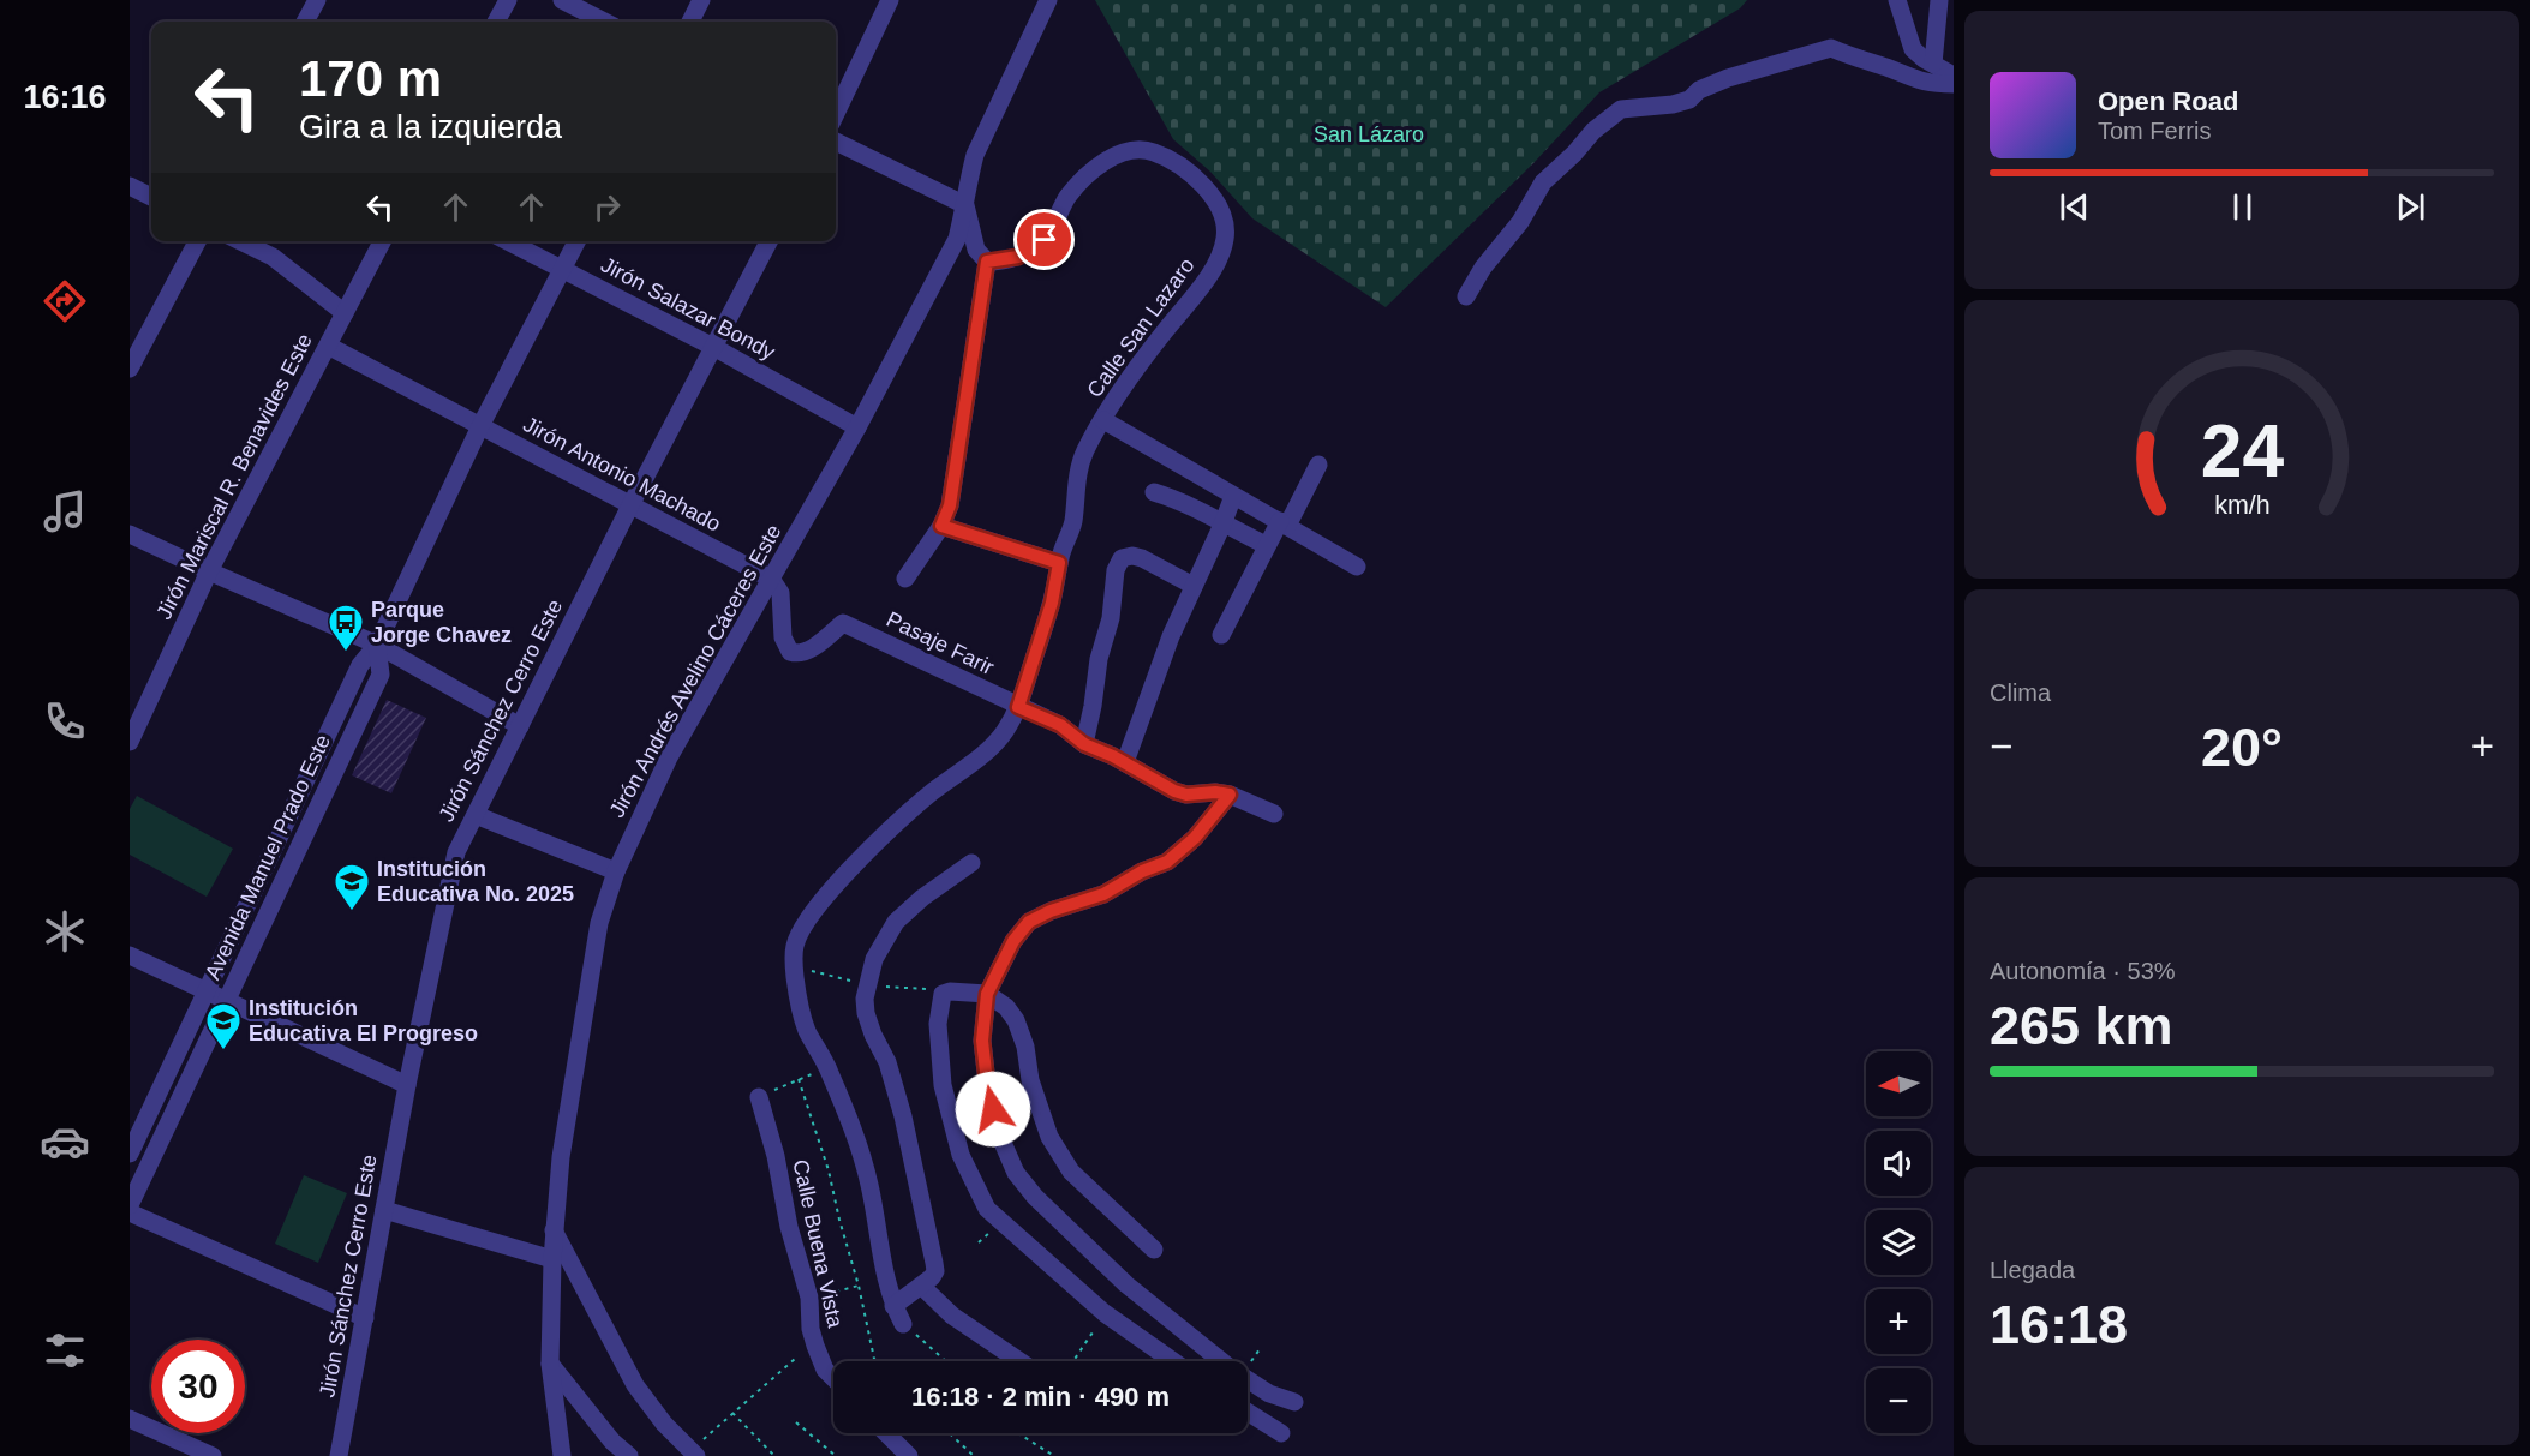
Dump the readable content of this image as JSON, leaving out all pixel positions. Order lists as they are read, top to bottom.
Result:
{
  "streets": {
    "street": [
      "Jirón Salazar Bondy",
      "Calle San Lazaro",
      "Jirón Antonio Machado",
      "Jirón Mariscal R. Benavides Este",
      "Pasaje Farir",
      "Jirón Andrés Avelino Cáceres Este",
      "Jirón Sánchez Cerro Este",
      "Avenida Manuel Prado Este",
      "Calle Buena Vista"
    ]
  },
  "crossings": [
    ["Jirón Salazar Bondy", "Jirón Andrés Avelino Cáceres Este"],
    ["Jirón Salazar Bondy", "Jirón Sánchez Cerro Este"],
    ["Jirón Salazar Bondy", "Avenida Manuel Prado Este"],
    ["Calle San Lazaro", "Pasaje Farir"],
    ["Jirón Antonio Machado", "Jirón Mariscal R. Benavides Este"],
    ["Jirón Antonio Machado", "Pasaje Farir"],
    ["Jirón Antonio Machado", "Jirón Andrés Avelino Cáceres Este"],
    ["Jirón Antonio Machado", "Jirón Sánchez Cerro Este"],
    ["Jirón Antonio Machado", "Avenida Manuel Prado Este"],
    ["Pasaje Farir", "Jirón Andrés Avelino Cáceres Este"]
  ],
  "parks": ["San Lázaro"],
  "places": {
    "bus stop": ["Parque Jorge Chavez"],
    "school or university": ["Institución Educativa No. 2025", "Institución Educativa El Progreso"]
  },
  "north": "left",
  "page": {
    "tabs": "16:16",
    "turn": ["170 m", "Gira a la izquierda"],
    "song": ["Open Road", "Tom Ferris"],
    "tile": [
      "Clima",
      ["Autonomía · 53%", "265 km"],
      ["Llegada", "16:18"]
    ],
    "heat": ["−", "20°", "+"],
    "map_buttons": ["+", "−"],
    "limit": "30",
    "trip": "16:18 · 2 min · 490 m",
    "gauge": ["24", "km/h"]
  }
}
